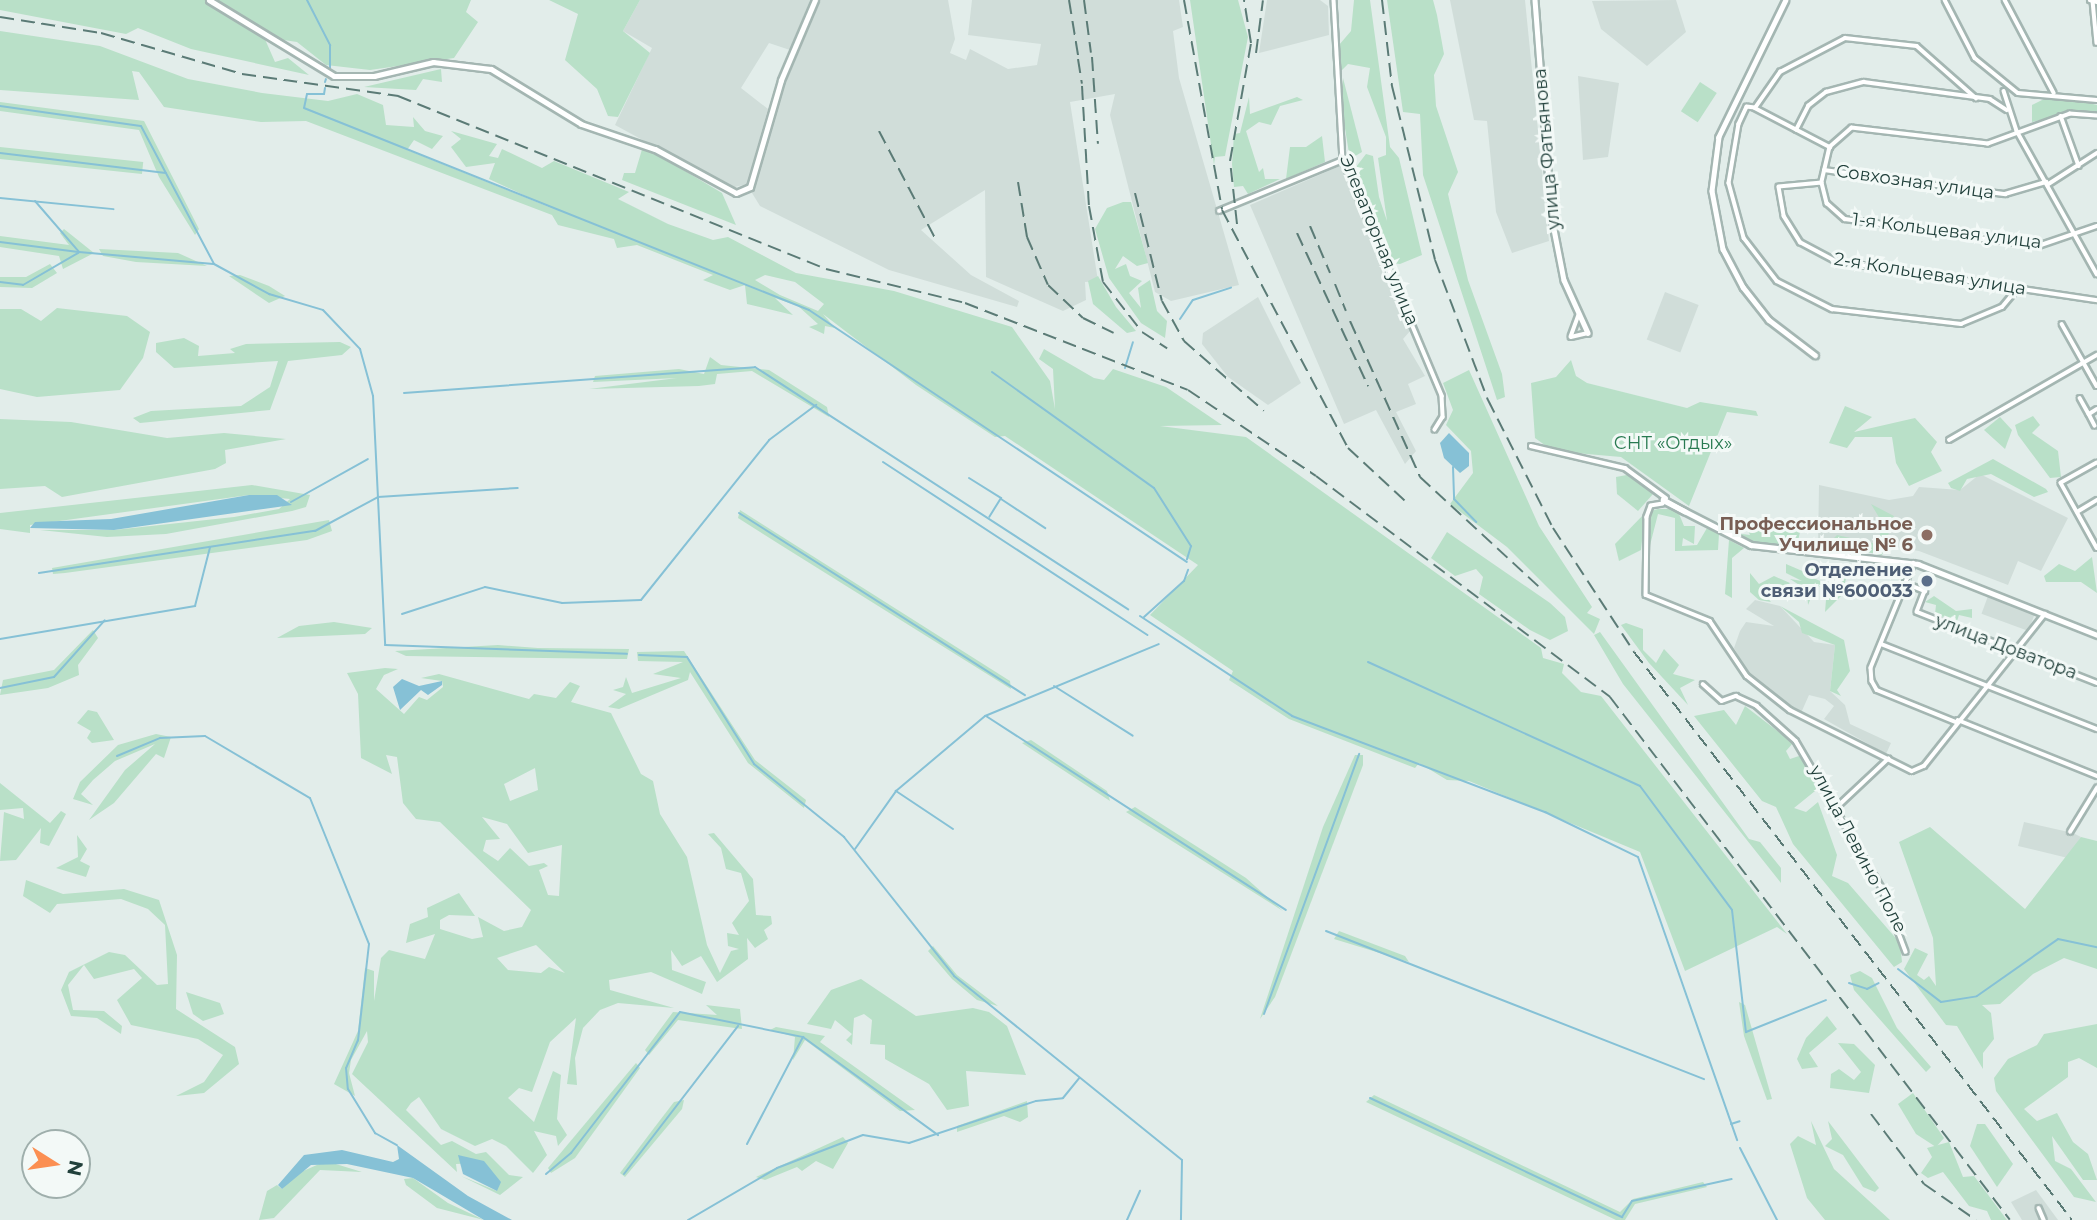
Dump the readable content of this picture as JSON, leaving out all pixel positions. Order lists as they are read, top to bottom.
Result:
{
  "streets": {
    "street": [
      "улица Фатьянова",
      "Совхозная улица",
      "1-я Кольцевая улица",
      "Элеваторная улица",
      "2-я Кольцевая улица",
      "улица Доватора",
      "улица Левино Поле"
    ]
  },
  "crossings": [
    ["1-я Кольцевая улица", "2-я Кольцевая улица"]
  ],
  "parks": ["СНТ «Отдых»"],
  "places": ["Профессиональное Училище № 6", "Отделение связи №600033"],
  "north": "right"
}
